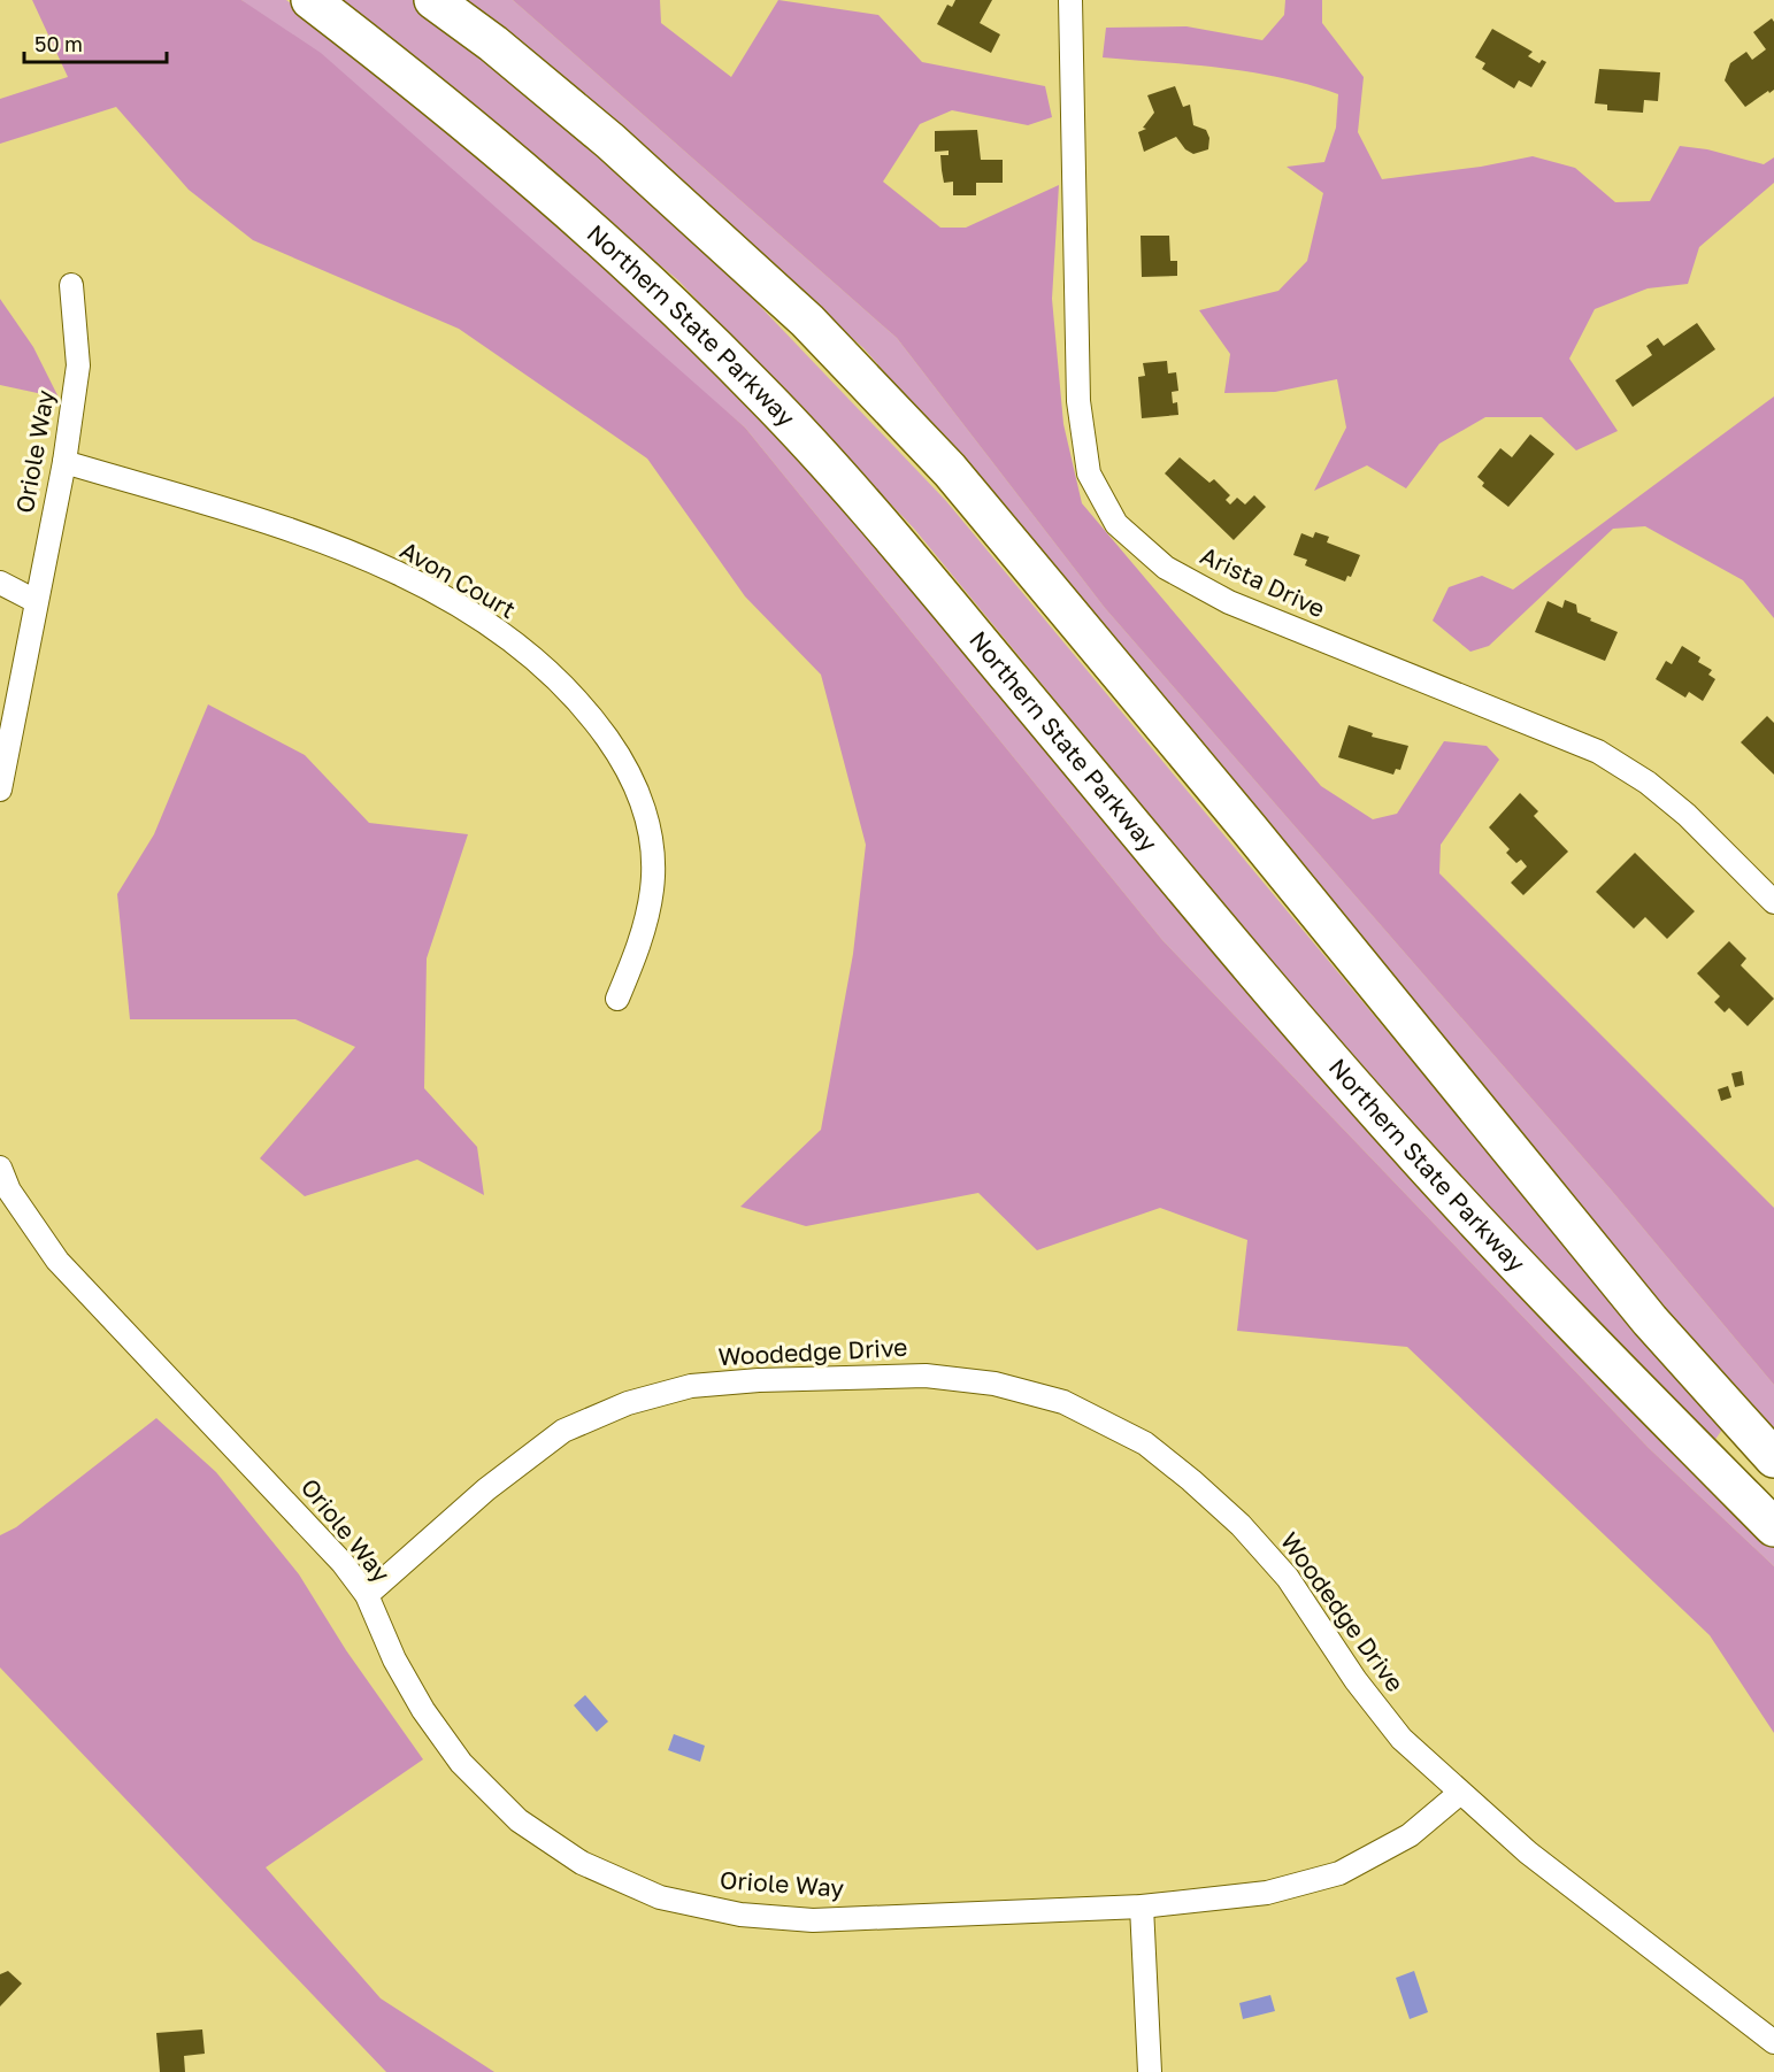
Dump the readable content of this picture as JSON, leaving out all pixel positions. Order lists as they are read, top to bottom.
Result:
{
  "streets": {
    "highway": ["Northern State Parkway"],
    "street": [
      "Oriole Way",
      "Avon Court",
      "Arista Drive",
      "Woodedge Drive"
    ]
  },
  "crossings": [
    ["Oriole Way", "Avon Court"],
    ["Oriole Way", "Woodedge Drive"]
  ],
  "scale_bar": "50 m"
}
